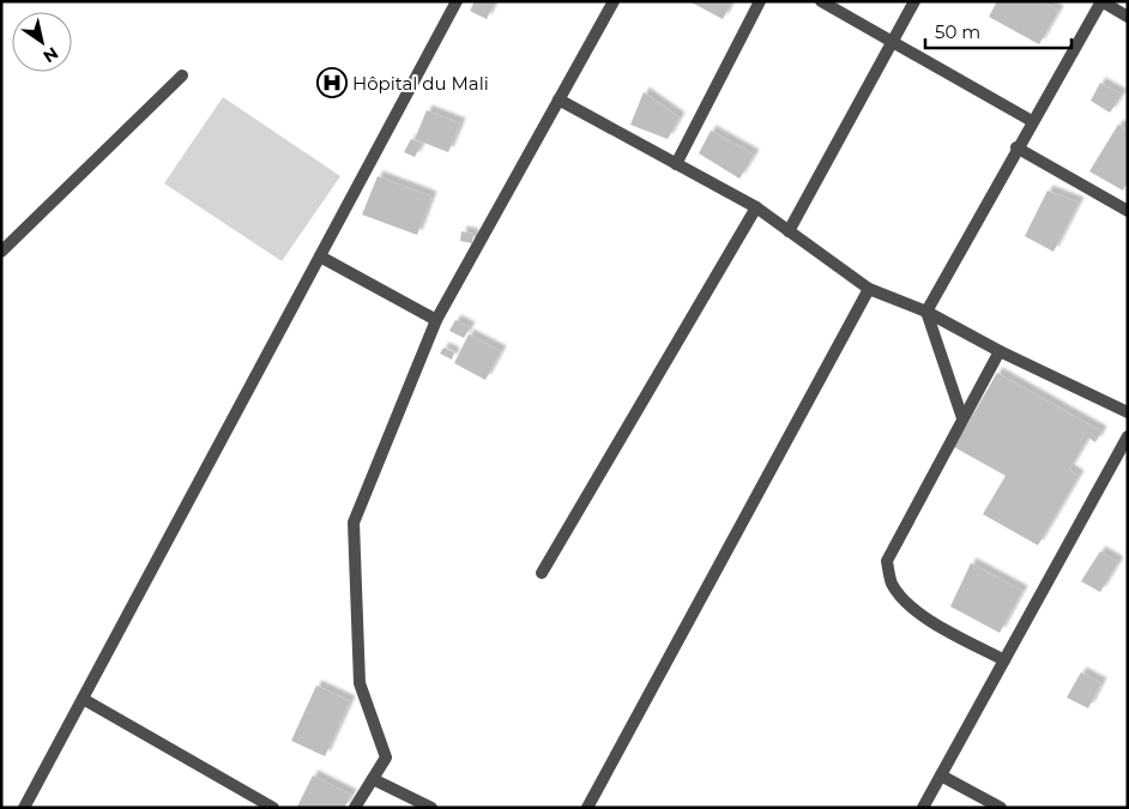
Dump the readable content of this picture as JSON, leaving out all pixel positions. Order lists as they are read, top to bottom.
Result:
{
  "places": {
    "hospital": ["Hôpital du Mali"]
  },
  "scale_bar": "50 m",
  "north": "bottom right"
}
